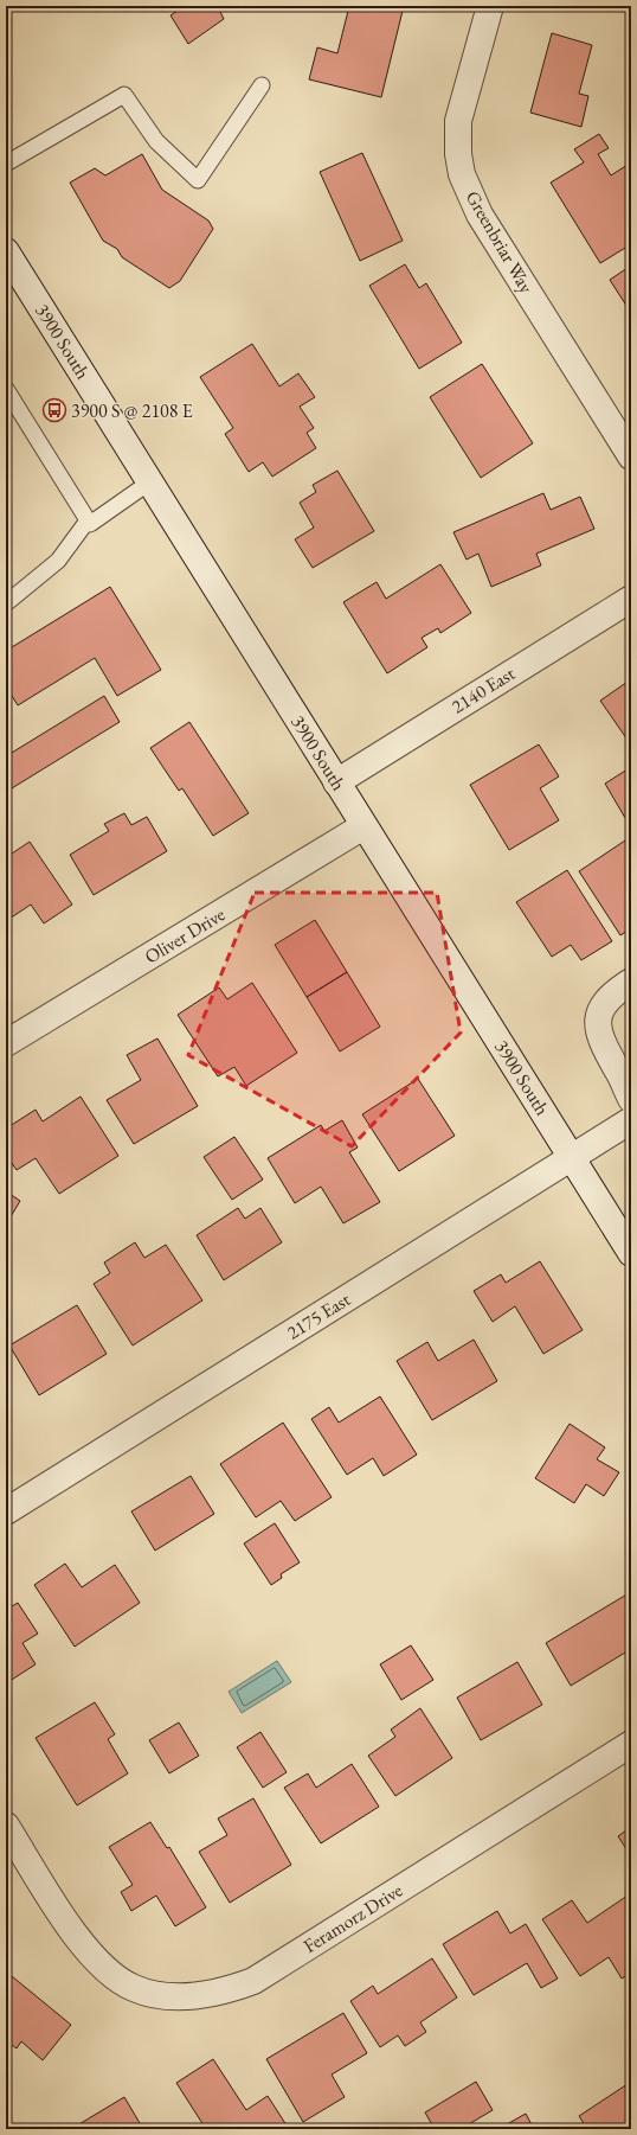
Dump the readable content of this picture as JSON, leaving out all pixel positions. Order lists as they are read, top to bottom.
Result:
{
  "streets": {
    "street": [
      "Greenbriar Way",
      "3900 South",
      "2140 East",
      "Oliver Drive",
      "2175 East",
      "Feramorz Drive"
    ]
  },
  "crossings": [
    ["3900 South", "2140 East"],
    ["3900 South", "Oliver Drive"],
    ["3900 South", "2175 East"]
  ],
  "places": {
    "bus stop": ["3900 S @ 2108 E"]
  }
}
